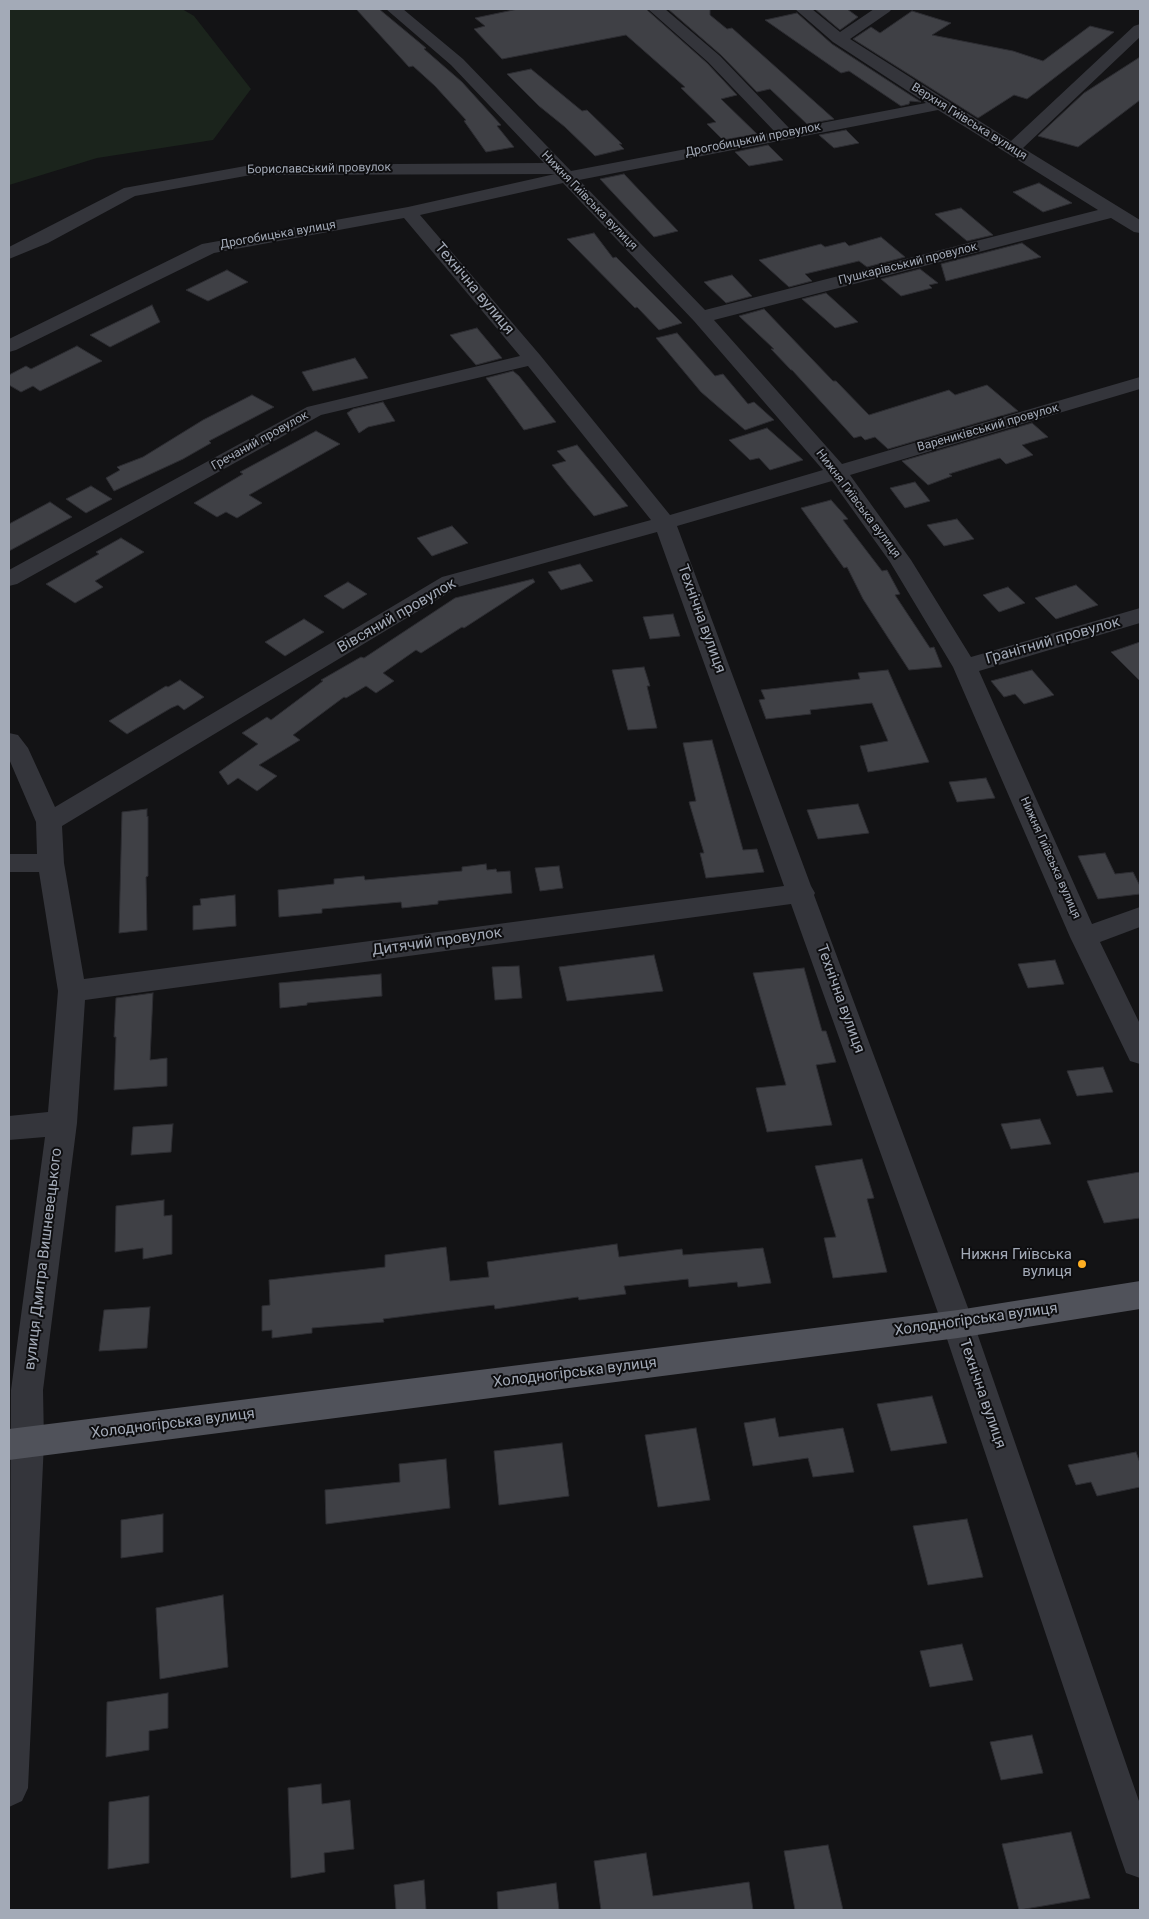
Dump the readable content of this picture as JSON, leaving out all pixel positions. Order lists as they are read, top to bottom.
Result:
{
  "streets": {
    "main road": ["Холодногірська вулиця"],
    "street": [
      "Верхня Гиївська вулиця",
      "Дрогобицький провулок",
      "Бориславський провулок",
      "Нижня Гиївська вулиця",
      "Дрогобицька вулиця",
      "Пушкарівський провулок",
      "Технічна вулиця",
      "Варениківський провулок",
      "Гречаний провулок",
      "Вівсяний провулок",
      "Гранітний провулок",
      "Дитячий провулок",
      "вулиця Дмитра Вишневецького"
    ]
  },
  "crossings": [
    ["Верхня Гиївська вулиця", "Дрогобицький провулок"],
    ["Верхня Гиївська вулиця", "Пушкарівський провулок"],
    ["Дрогобицький провулок", "Бориславський провулок"],
    ["Дрогобицький провулок", "Нижня Гиївська вулиця"],
    ["Дрогобицький провулок", "Дрогобицька вулиця"],
    ["Бориславський провулок", "Нижня Гиївська вулиця"],
    ["Бориславський провулок", "Дрогобицька вулиця"],
    ["Нижня Гиївська вулиця", "Дрогобицька вулиця"],
    ["Нижня Гиївська вулиця", "Пушкарівський провулок"],
    ["Нижня Гиївська вулиця", "Варениківський провулок"],
    ["Нижня Гиївська вулиця", "Вівсяний провулок"],
    ["Нижня Гиївська вулиця", "Гранітний провулок"],
    ["Дрогобицька вулиця", "Технічна вулиця"],
    ["Технічна вулиця", "Гречаний провулок"],
    ["Технічна вулиця", "Вівсяний провулок"],
    ["Технічна вулиця", "Дитячий провулок"],
    ["Технічна вулиця", "Холодногірська вулиця"],
    ["Варениківський провулок", "Вівсяний провулок"],
    ["Вівсяний провулок", "вулиця Дмитра Вишневецького"],
    ["Дитячий провулок", "вулиця Дмитра Вишневецького"],
    ["вулиця Дмитра Вишневецького", "Холодногірська вулиця"]
  ],
  "places": ["Нижня Гиївська вулиця"]
}
